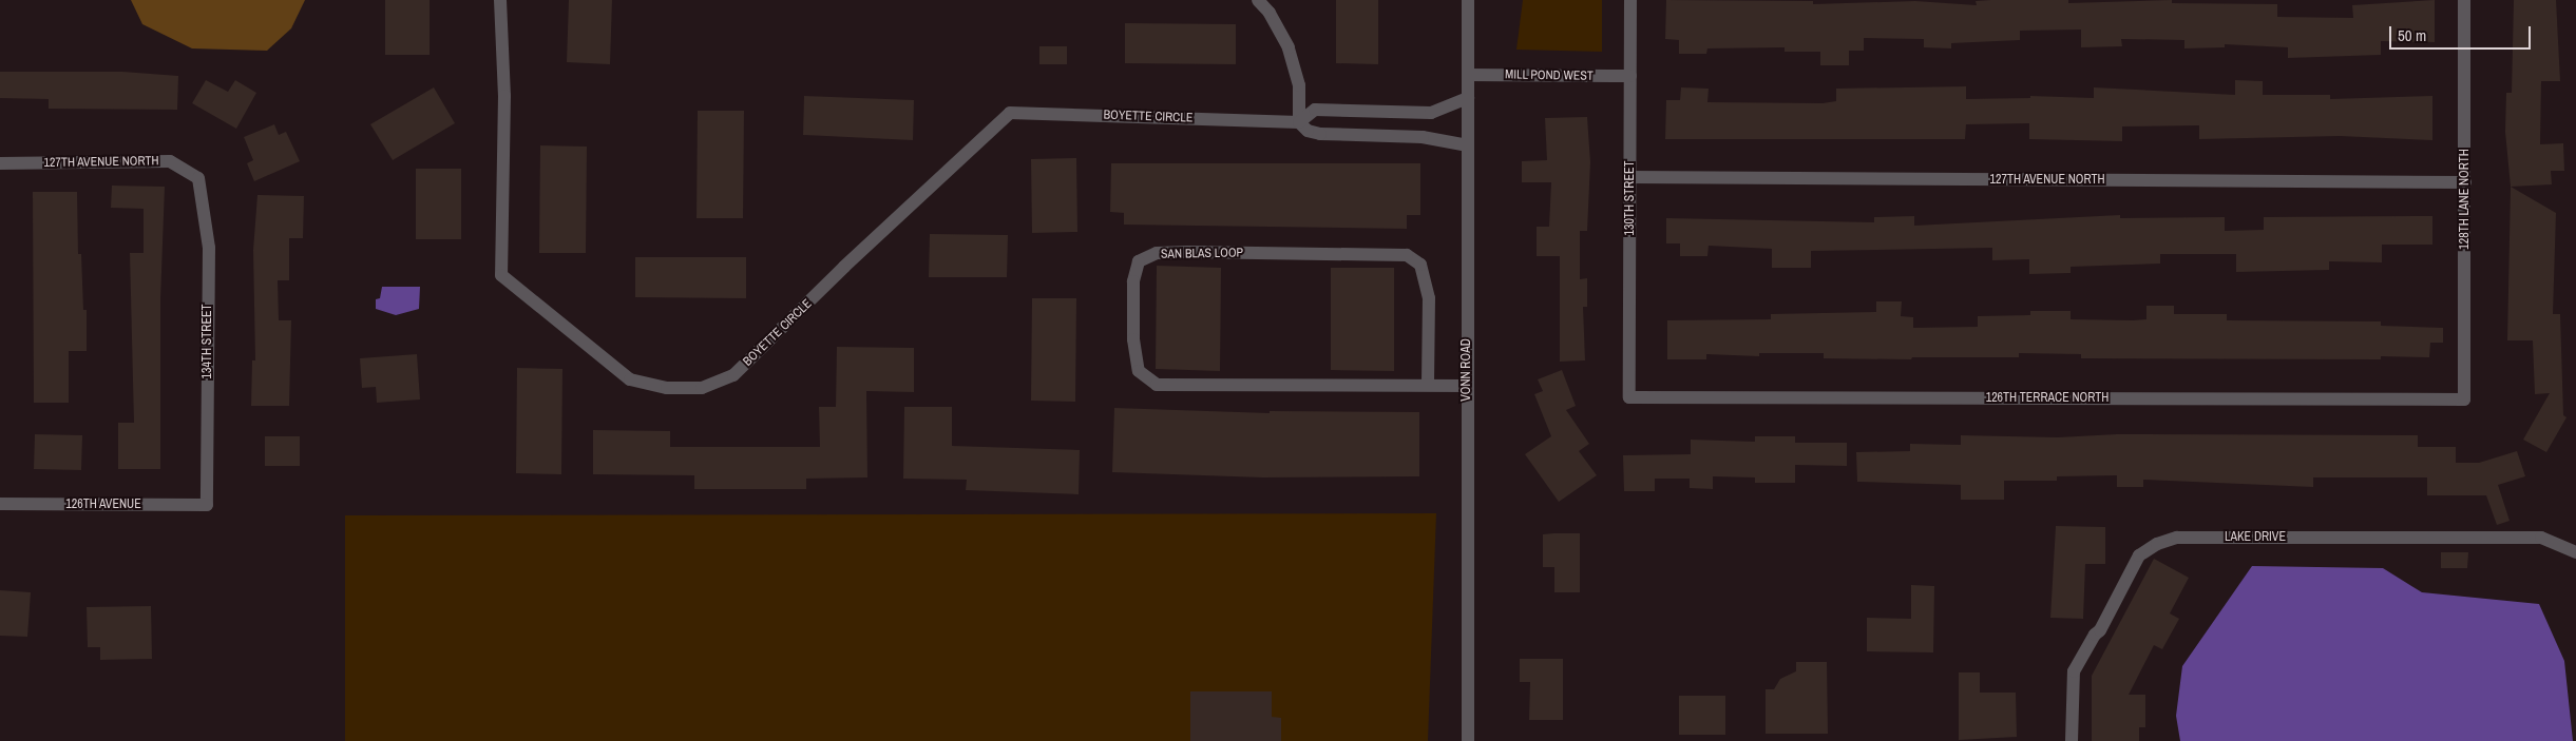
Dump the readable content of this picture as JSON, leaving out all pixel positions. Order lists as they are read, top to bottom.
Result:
{
  "streets": {
    "street": [
      "MILL POND WEST",
      "BOYETTE CIRCLE",
      "127TH AVENUE NORTH",
      "130TH STREET",
      "128TH LANE NORTH",
      "SAN BLAS LOOP",
      "134TH STREET",
      "VONN ROAD",
      "126TH TERRACE NORTH",
      "126TH AVENUE",
      "LAKE DRIVE"
    ]
  },
  "crossings": [
    ["MILL POND WEST", "130TH STREET"],
    ["MILL POND WEST", "VONN ROAD"],
    ["BOYETTE CIRCLE", "VONN ROAD"],
    ["127TH AVENUE NORTH", "130TH STREET"],
    ["127TH AVENUE NORTH", "128TH LANE NORTH"],
    ["127TH AVENUE NORTH", "134TH STREET"],
    ["130TH STREET", "126TH TERRACE NORTH"],
    ["128TH LANE NORTH", "126TH TERRACE NORTH"],
    ["SAN BLAS LOOP", "VONN ROAD"],
    ["134TH STREET", "126TH AVENUE"]
  ],
  "scale_bar": "50 m"
}
